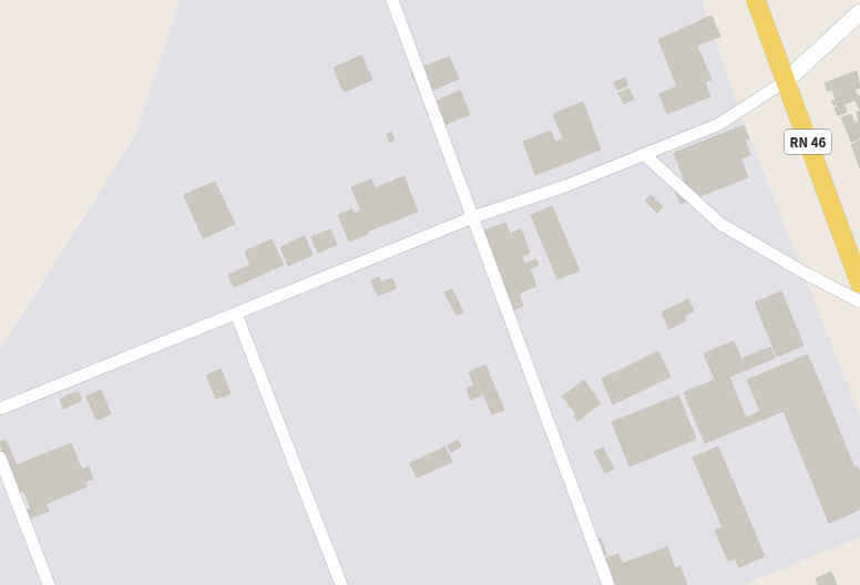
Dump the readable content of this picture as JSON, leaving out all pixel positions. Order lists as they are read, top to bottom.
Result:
{
  "streets": {
    "main road": ["RN 46"]
  }
}
